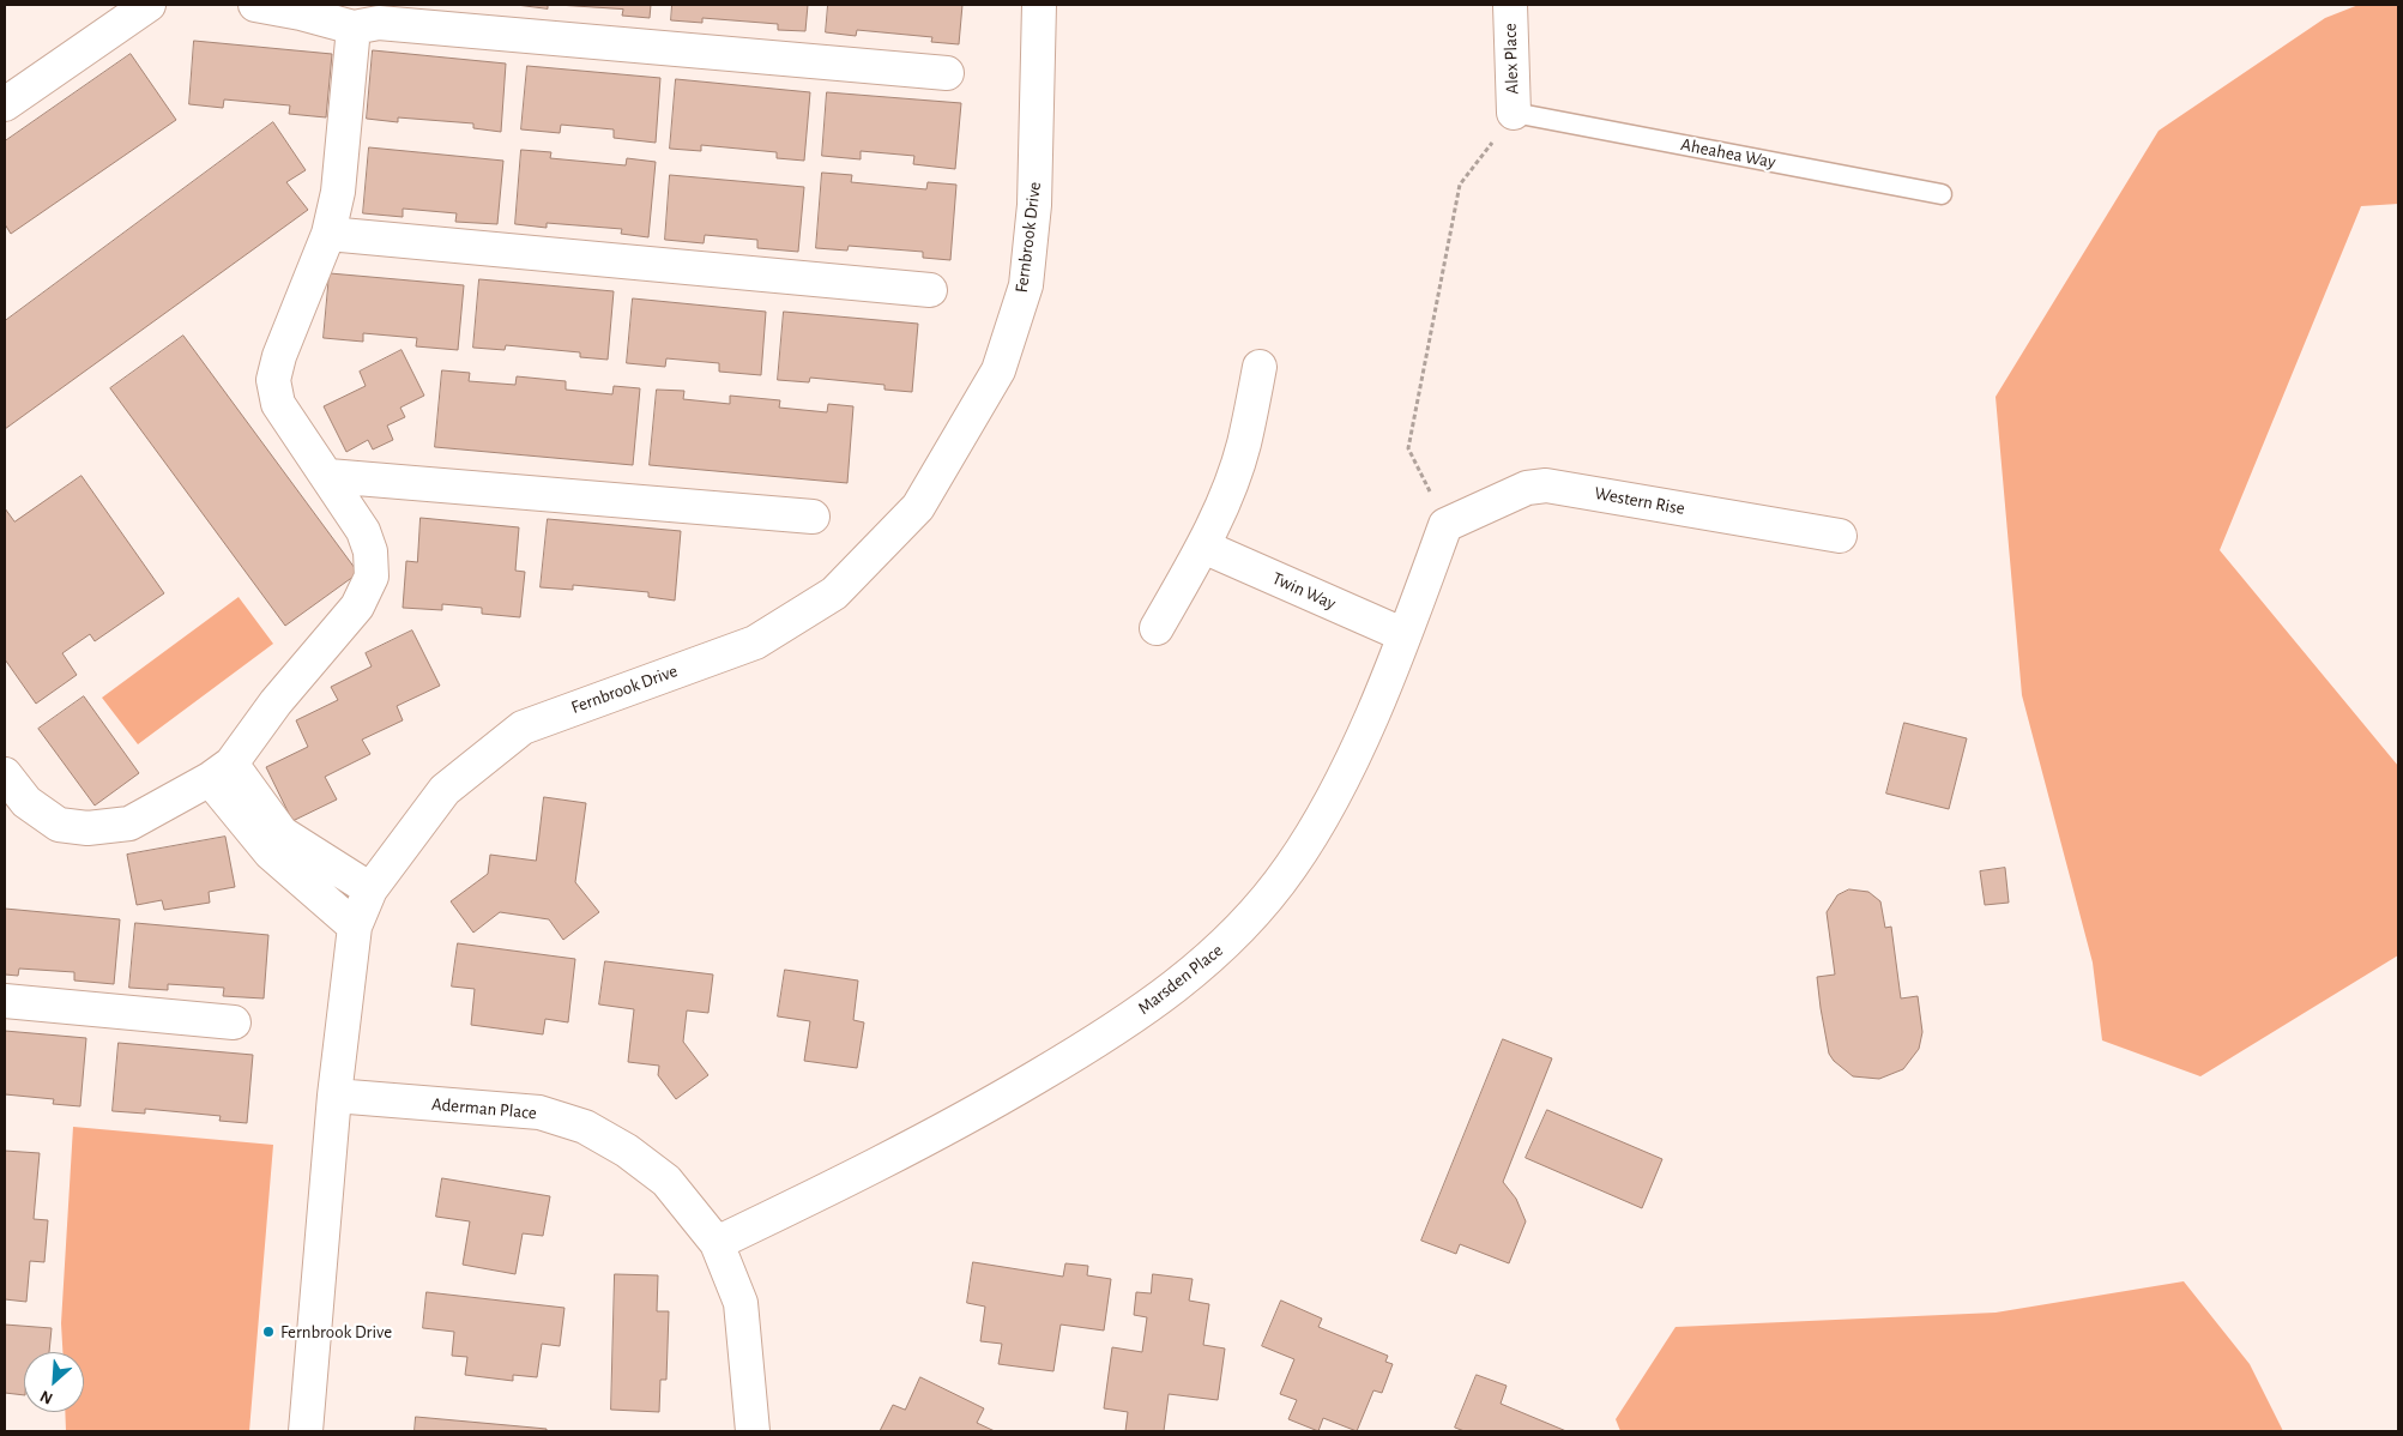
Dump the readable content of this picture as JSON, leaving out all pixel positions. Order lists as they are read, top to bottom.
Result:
{
  "streets": {
    "street": [
      "Alex Place",
      "Fernbrook Drive",
      "Western Rise",
      "Twin Way",
      "Marsden Place",
      "Aderman Place"
    ],
    "lane": ["Aheahea Way"]
  },
  "crossings": [
    ["Alex Place", "Aheahea Way"],
    ["Fernbrook Drive", "Aderman Place"],
    ["Western Rise", "Marsden Place"],
    ["Twin Way", "Marsden Place"],
    ["Marsden Place", "Aderman Place"]
  ],
  "places": ["Fernbrook Drive"],
  "north": "bottom left"
}
